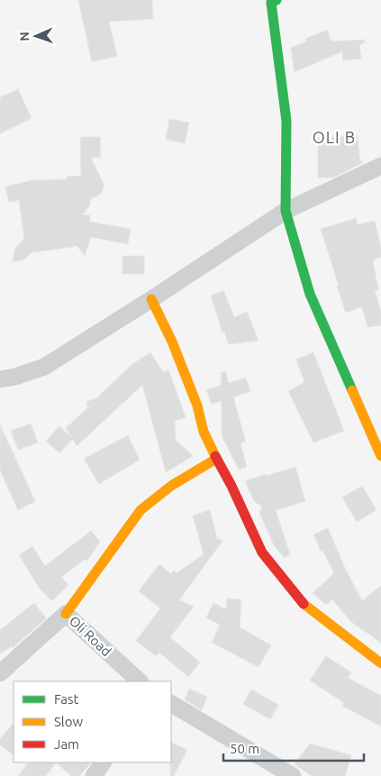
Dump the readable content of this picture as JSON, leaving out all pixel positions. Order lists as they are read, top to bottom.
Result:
{
  "streets": {
    "street": ["Oli Road"]
  },
  "districts": ["OLI B"],
  "legend": ["Fast", "Slow", "Jam"],
  "scale_bar": "50 m",
  "north": "left"
}
